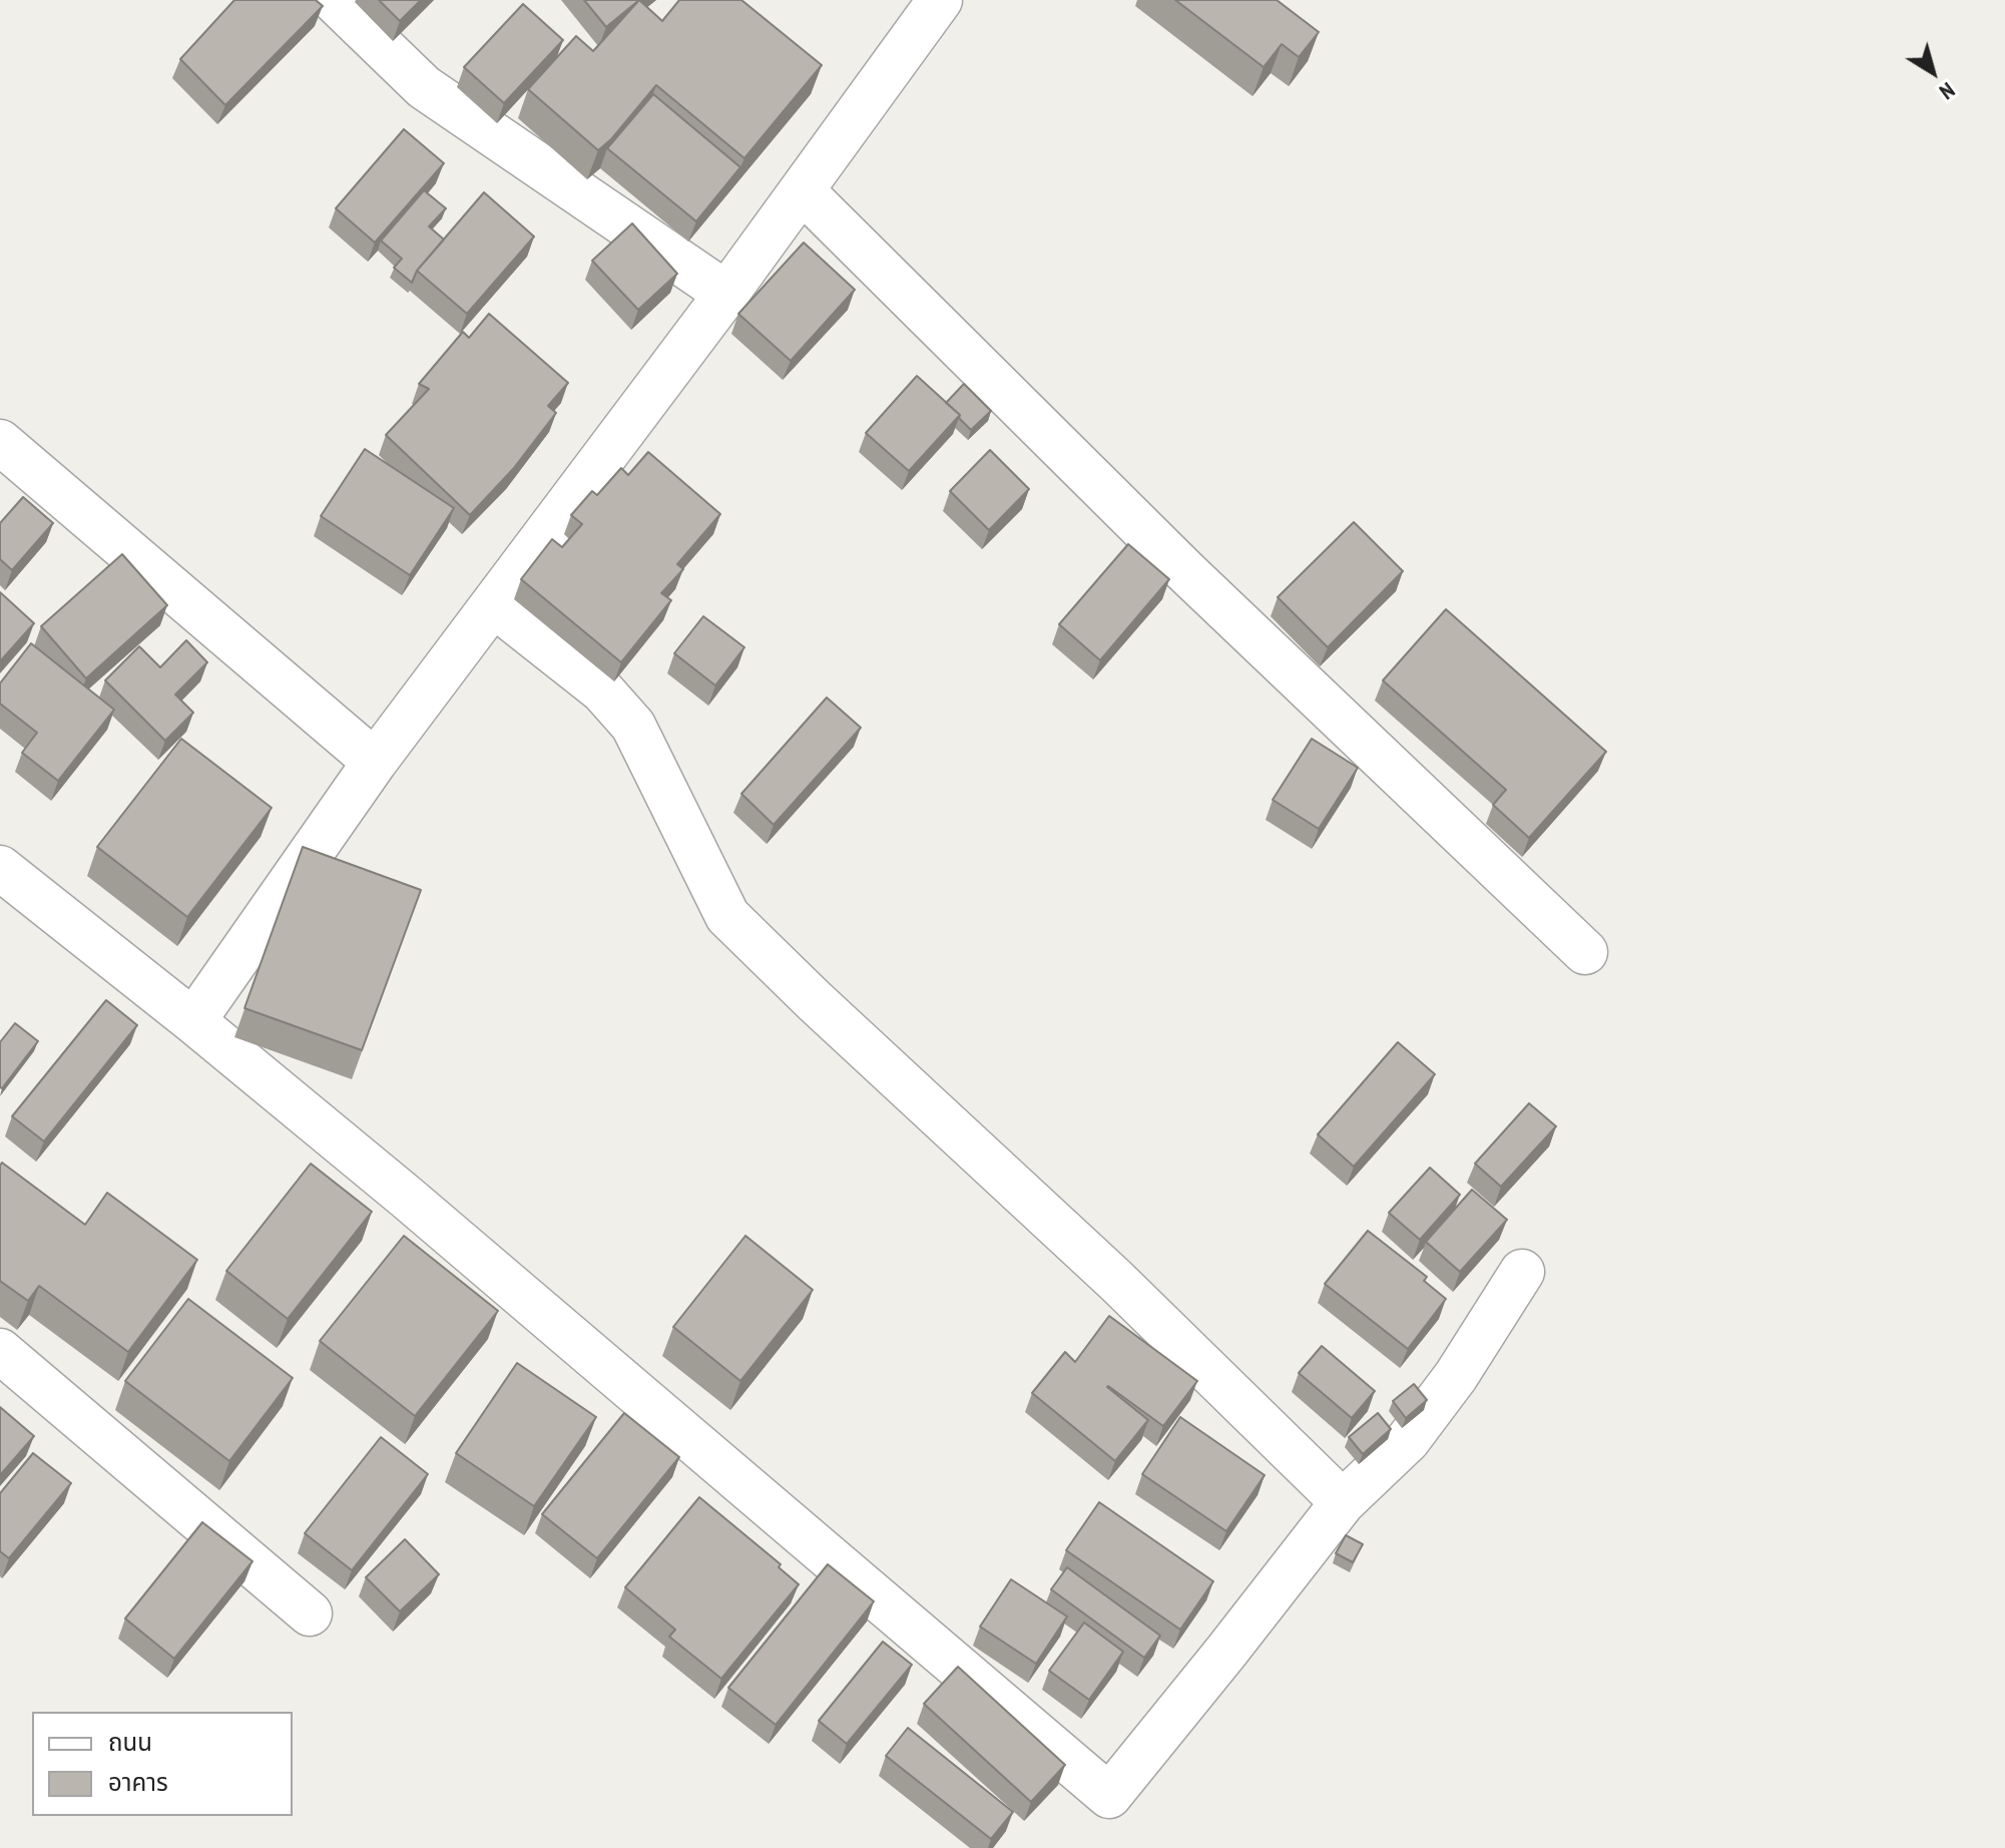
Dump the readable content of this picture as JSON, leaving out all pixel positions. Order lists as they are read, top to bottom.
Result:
{
  "legend": ["ถนน", "อาคาร"],
  "north": "bottom right"
}
